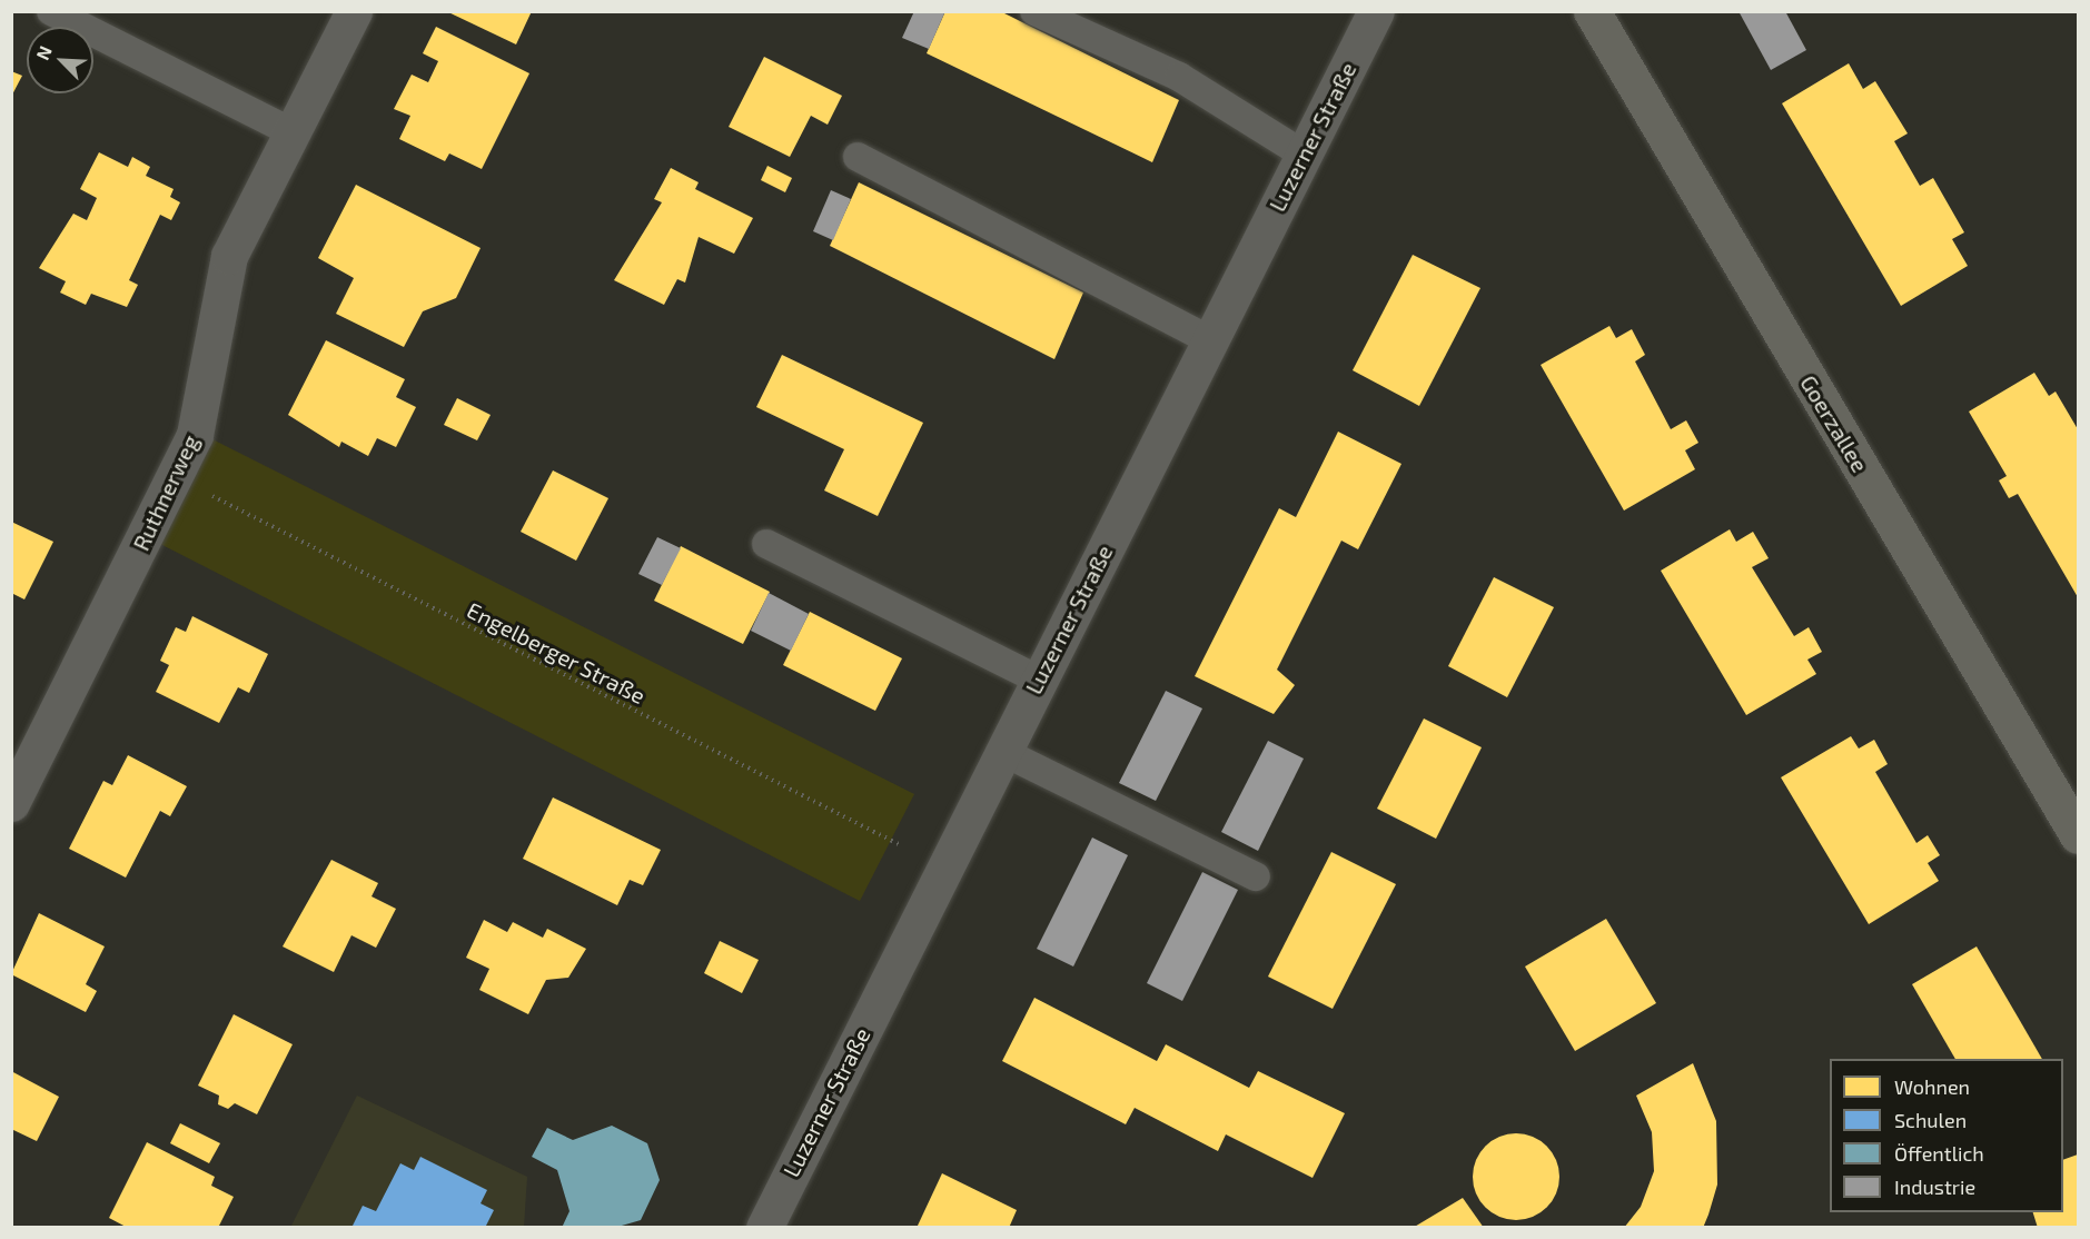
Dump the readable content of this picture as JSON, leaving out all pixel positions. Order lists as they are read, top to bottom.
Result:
{
  "streets": {
    "main road": ["Goerzallee"],
    "street": ["Luzerner Straße", "Ruthnerweg"],
    "path": ["Engelberger Straße"]
  },
  "legend": [
    "Wohnen",
    "Schulen",
    "Öffentlich",
    "Industrie"
  ],
  "north": "top left"
}
